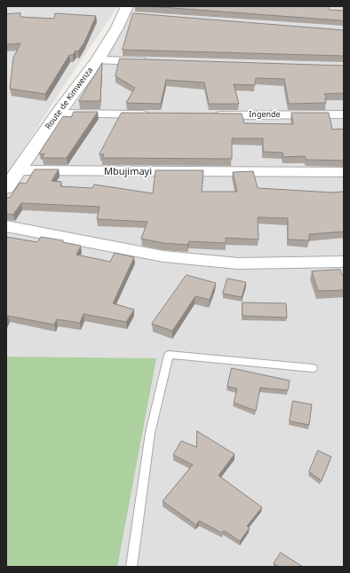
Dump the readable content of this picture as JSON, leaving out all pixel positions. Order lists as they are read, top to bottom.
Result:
{
  "streets": {
    "street": ["Route de Kimwenza", "Ingende", "Mbujimayi"]
  },
  "crossings": [
    ["Route de Kimwenza", "Mbujimayi"]
  ]
}
